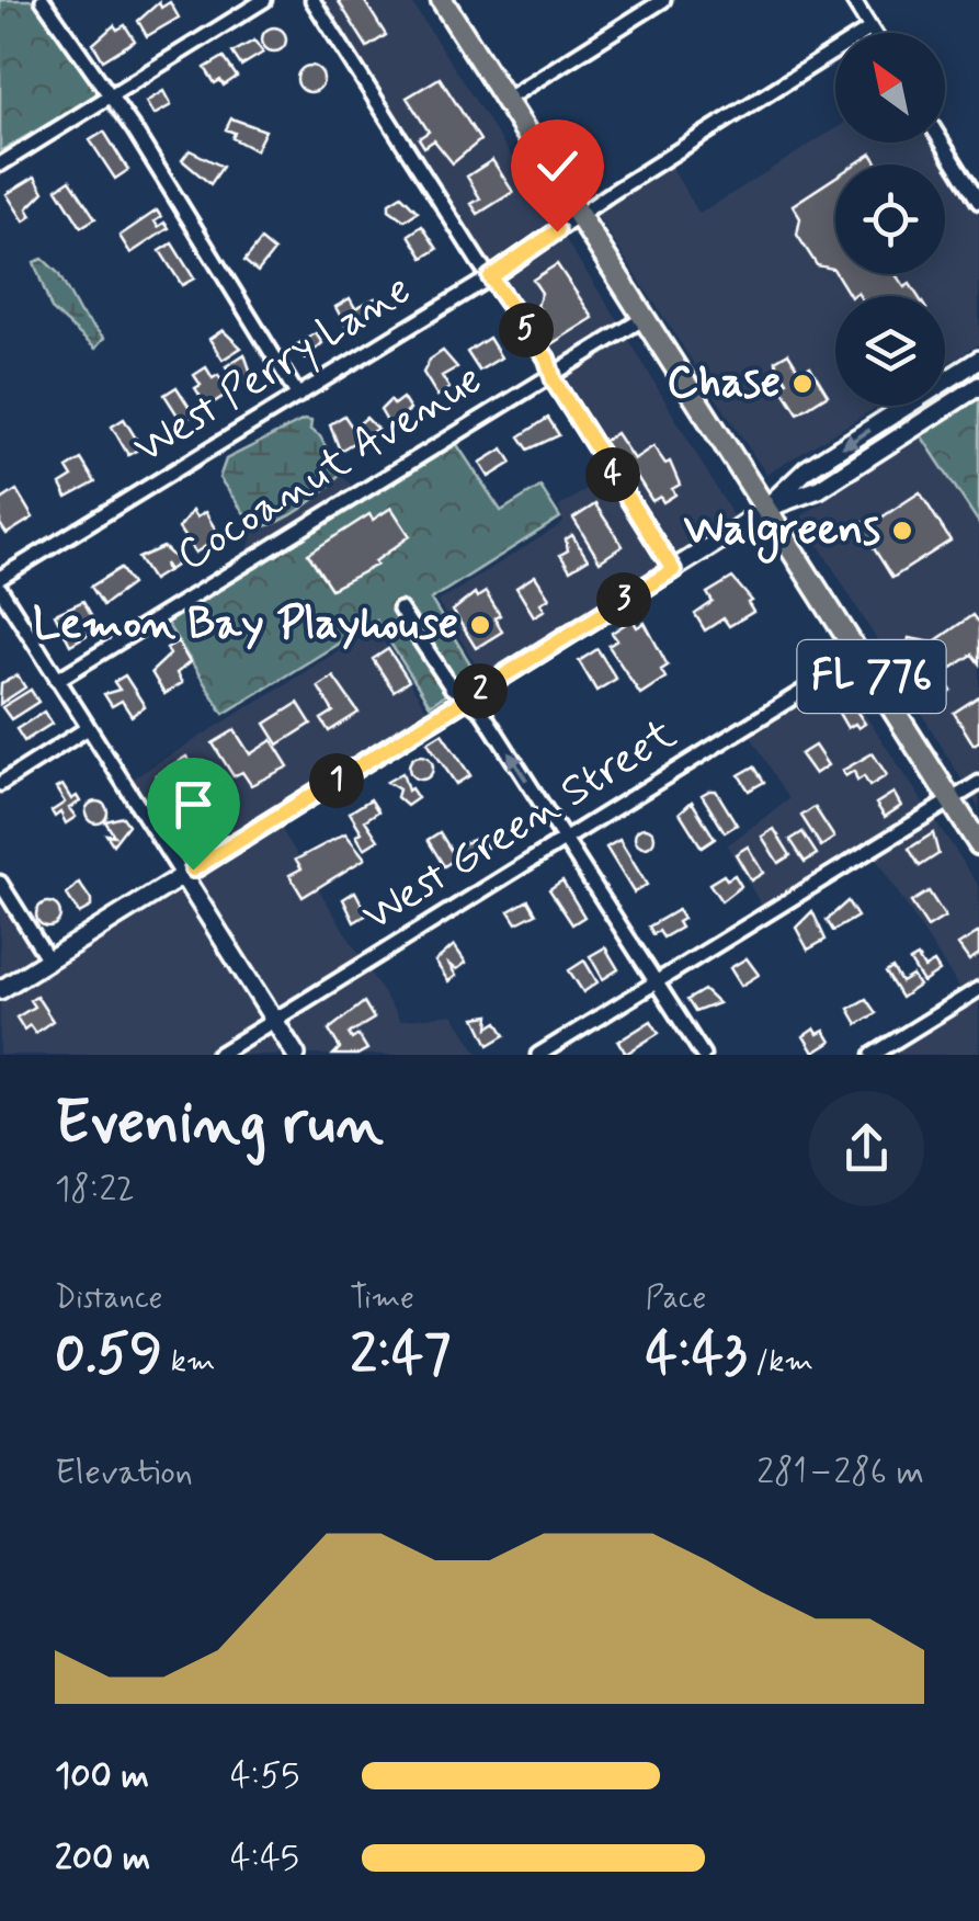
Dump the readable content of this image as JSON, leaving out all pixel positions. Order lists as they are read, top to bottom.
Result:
{
  "streets": {
    "main road": ["FL 776"],
    "street": ["West Perry Lane", "Cocoanut Avenue", "West Green Street"]
  },
  "crossings": [
    ["West Perry Lane", "FL 776"],
    ["Cocoanut Avenue", "FL 776"],
    ["FL 776", "West Green Street"]
  ],
  "places": ["Chase", "Walgreens", "Lemon Bay Playhouse"],
  "north": "top left",
  "page": {
    "pins": [
      "5",
      "4",
      "3",
      "2",
      "1"
    ],
    "heading": ["Evening run", "18:22"],
    "stats": [
      ["Distance", "0.59 km"],
      ["Time", "2:47"],
      ["Pace", "4:43 /km"]
    ],
    "chart": ["Elevation", "281–286 m"],
    "list": [
      {
        "name": "100 m",
        "note": "4:55"
      },
      {
        "name": "200 m",
        "note": "4:45"
      }
    ]
  }
}
